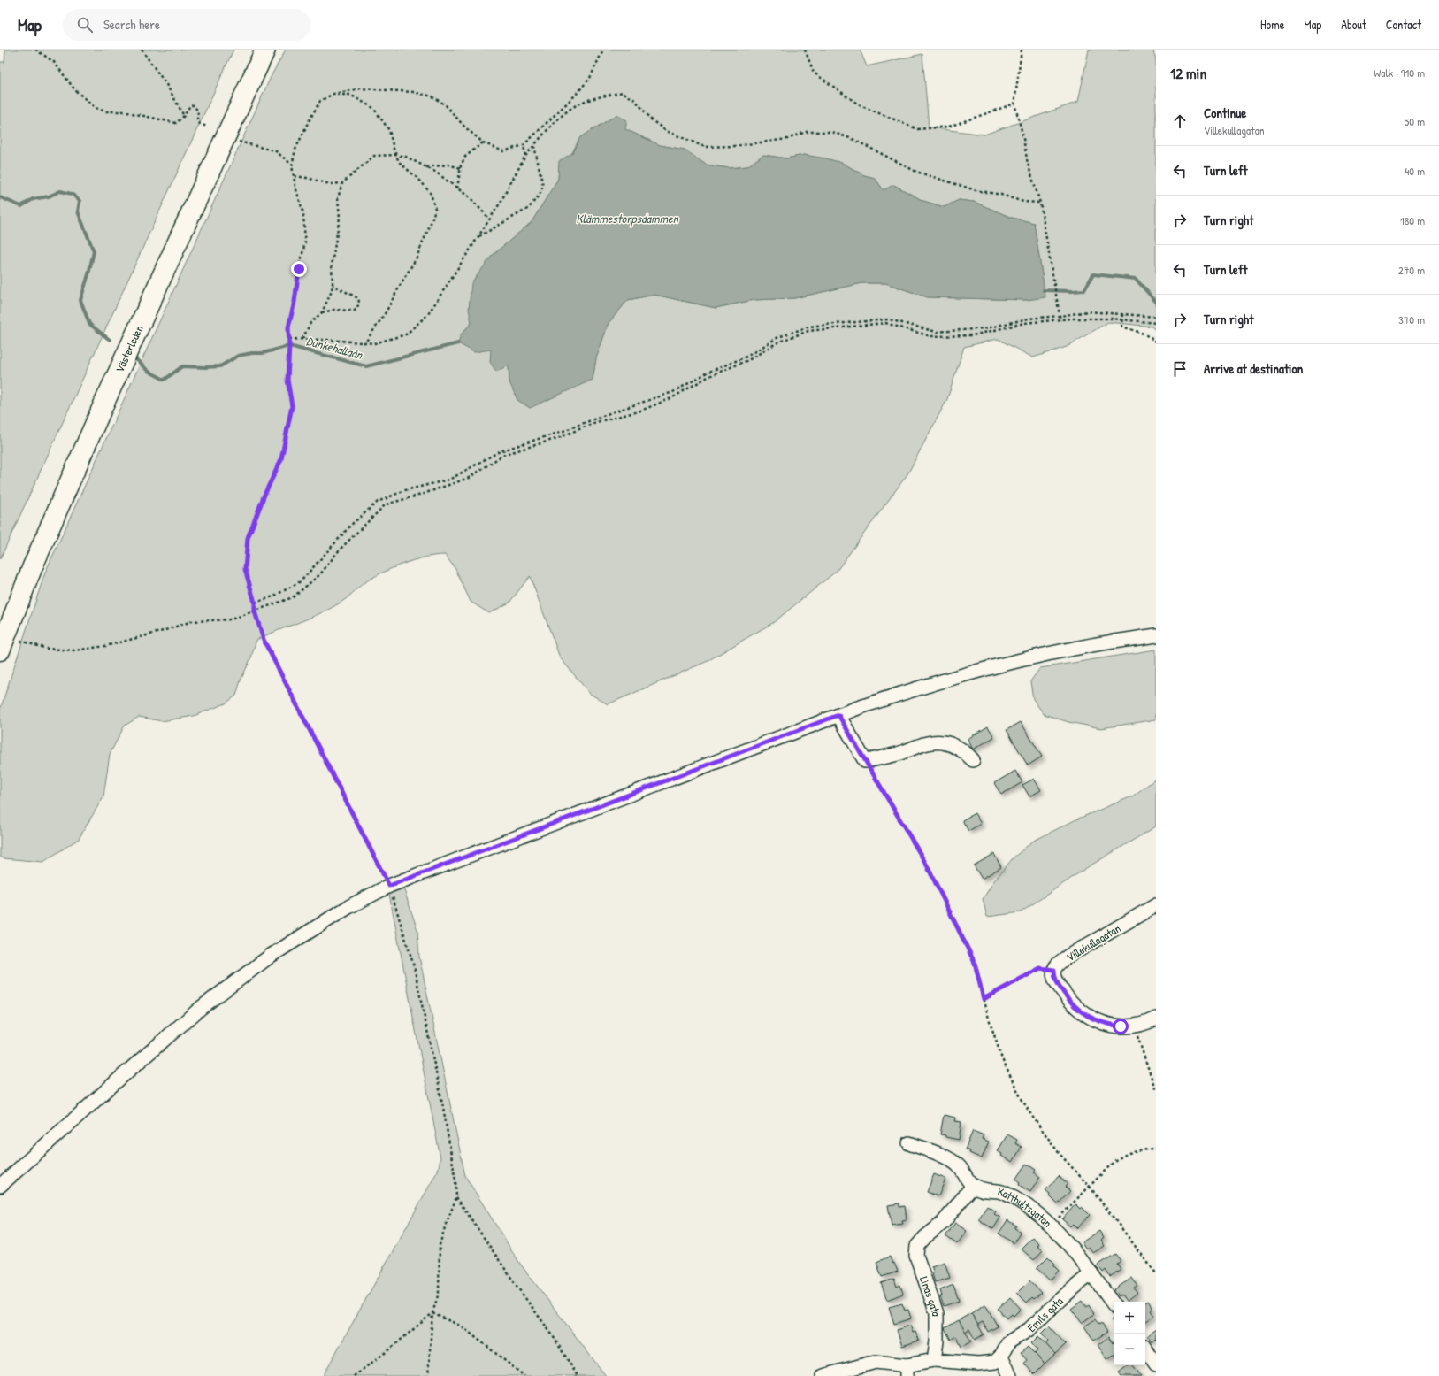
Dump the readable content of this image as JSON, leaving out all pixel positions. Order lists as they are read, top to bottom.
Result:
{
  "streets": {
    "highway": ["Västerleden"],
    "street": [
      "Villekullagatan",
      "Katthultsgatan",
      "Linas gata",
      "Emils gata"
    ]
  },
  "crossings": [
    ["Katthultsgatan", "Linas gata"],
    ["Katthultsgatan", "Emils gata"]
  ],
  "water": ["Klämmestorpsdammen", "Dunkehallaån"],
  "page": {
    "header": "Map",
    "search": "Search here",
    "nav": [
      "Home",
      "Map",
      "About",
      "Contact"
    ],
    "heading": ["12 min", "Walk · 910 m"],
    "list": [
      ["Continue", "Villekullagatan", "50 m"],
      ["Turn left", "40 m"],
      ["Turn right", "180 m"],
      ["Turn left", "270 m"],
      ["Turn right", "370 m"],
      "Arrive at destination"
    ],
    "map_buttons": ["+", "−"]
  }
}
